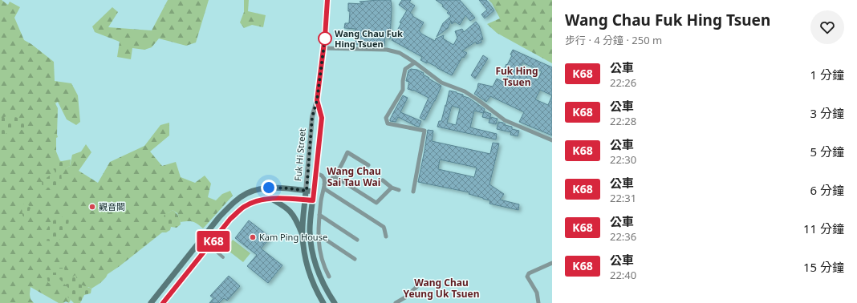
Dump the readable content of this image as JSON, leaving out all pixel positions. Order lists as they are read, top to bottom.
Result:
{
  "streets": {
    "main road": ["Fuk Hi Street"]
  },
  "districts": ["Fuk Hing Tsuen", "Wang Chau Sai Tau Wai", "Wang Chau Yeung Uk Tsuen"],
  "places": ["Wang Chau Fuk Hing Tsuen", "觀音閣", "Kam Ping House"],
  "lines": ["bus line K68"],
  "page": {
    "on_map": "K68",
    "heading": ["Wang Chau Fuk Hing Tsuen", "步行 · 4 分鐘 · 250 m"],
    "list": [
      {
        "mark": "K68",
        "name": "公車",
        "note": "22:26",
        "value": "1 分鐘"
      },
      {
        "mark": "K68",
        "name": "公車",
        "note": "22:28",
        "value": "3 分鐘"
      },
      {
        "mark": "K68",
        "name": "公車",
        "note": "22:30",
        "value": "5 分鐘"
      },
      {
        "mark": "K68",
        "name": "公車",
        "note": "22:31",
        "value": "6 分鐘"
      },
      {
        "mark": "K68",
        "name": "公車",
        "note": "22:36",
        "value": "11 分鐘"
      },
      {
        "mark": "K68",
        "name": "公車",
        "note": "22:40",
        "value": "15 分鐘"
      }
    ]
  }
}
